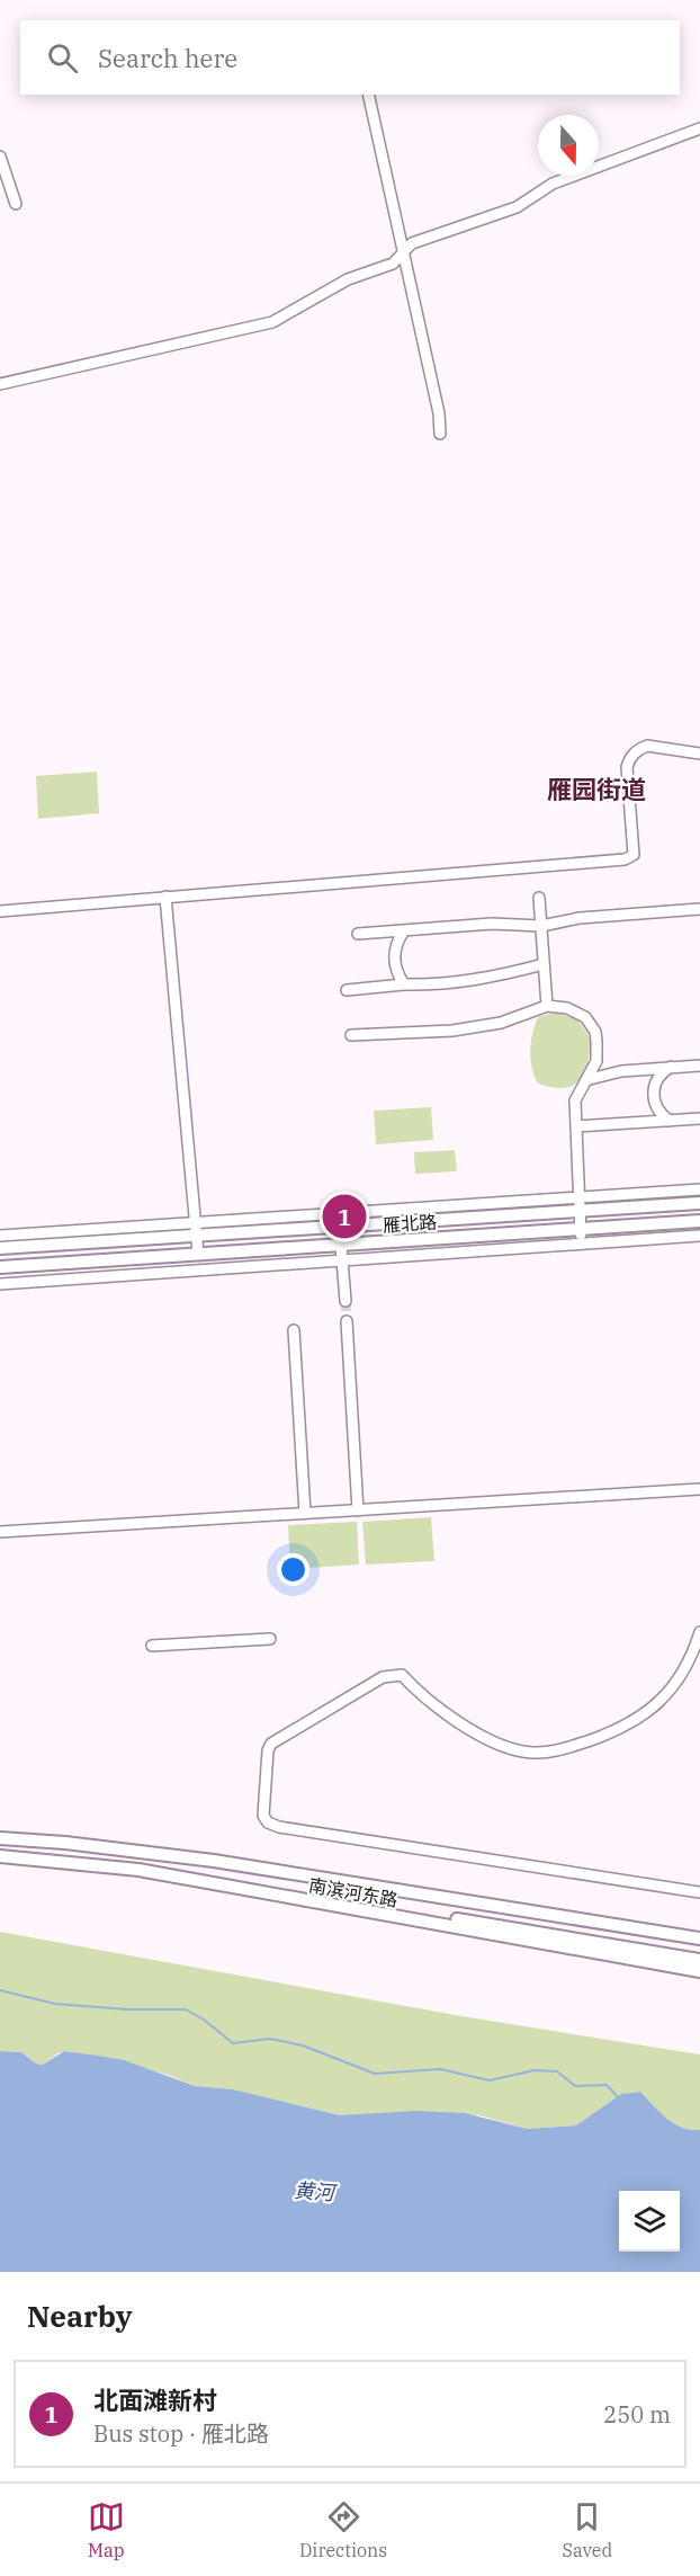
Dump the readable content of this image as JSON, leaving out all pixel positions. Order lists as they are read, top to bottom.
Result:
{
  "streets": {
    "main road": ["雁北路", "南滨河东路"]
  },
  "districts": ["雁园街道"],
  "water": ["黄河"],
  "north": "bottom",
  "page": {
    "search": "Search here",
    "pins": "1",
    "heading": "Nearby",
    "list": [
      {
        "mark": "1",
        "name": "北面滩新村",
        "note": "Bus stop · 雁北路",
        "value": "250 m"
      }
    ],
    "nav": ["Map", "Directions", "Saved"]
  }
}
